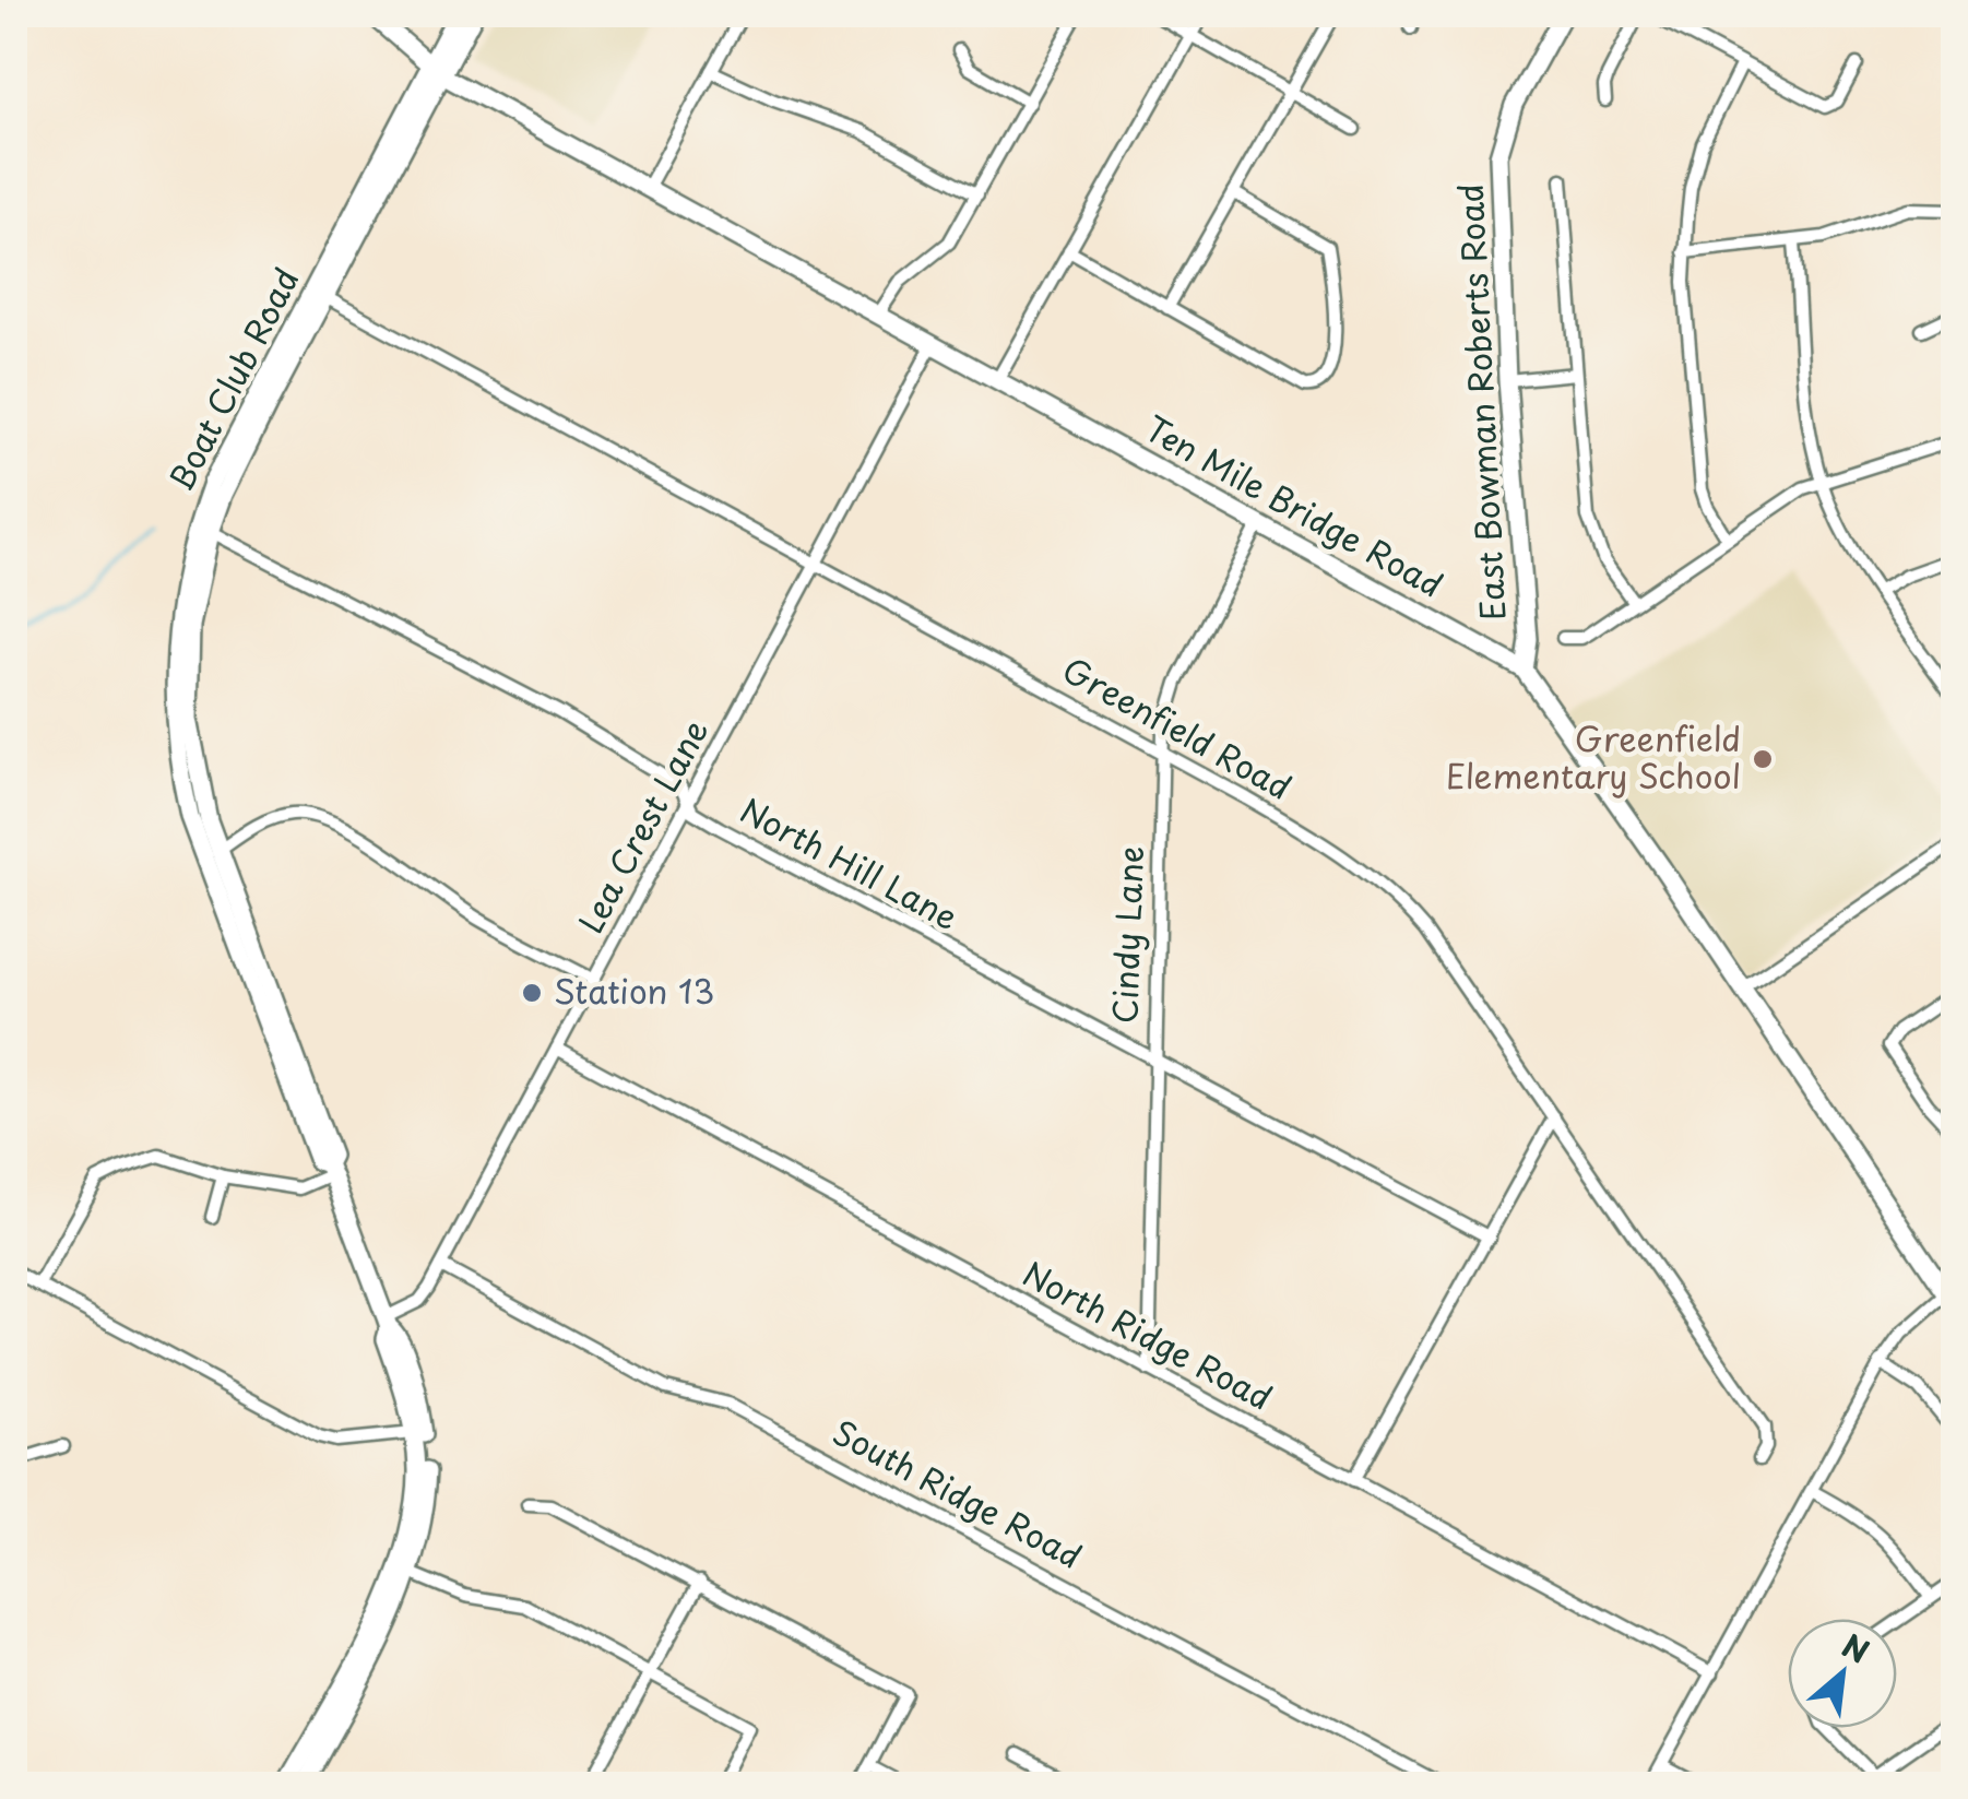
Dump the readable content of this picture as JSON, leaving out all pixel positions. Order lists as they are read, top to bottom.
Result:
{
  "streets": {
    "main road": ["Boat Club Road", "East Bowman Roberts Road", "Ten Mile Bridge Road"],
    "street": [
      "Greenfield Road",
      "Lea Crest Lane",
      "North Hill Lane",
      "Cindy Lane",
      "North Ridge Road",
      "South Ridge Road"
    ]
  },
  "crossings": [
    ["Boat Club Road", "Ten Mile Bridge Road"],
    ["Boat Club Road", "Greenfield Road"],
    ["Boat Club Road", "Lea Crest Lane"],
    ["Boat Club Road", "North Hill Lane"],
    ["East Bowman Roberts Road", "Ten Mile Bridge Road"],
    ["Ten Mile Bridge Road", "Lea Crest Lane"],
    ["Ten Mile Bridge Road", "Cindy Lane"],
    ["Greenfield Road", "Lea Crest Lane"],
    ["Greenfield Road", "Cindy Lane"],
    ["Lea Crest Lane", "North Hill Lane"],
    ["Lea Crest Lane", "North Ridge Road"],
    ["Lea Crest Lane", "South Ridge Road"],
    ["North Hill Lane", "Cindy Lane"],
    ["Cindy Lane", "North Ridge Road"]
  ],
  "places": ["Greenfield Elementary School", "Station 13"],
  "north": "top right"
}
